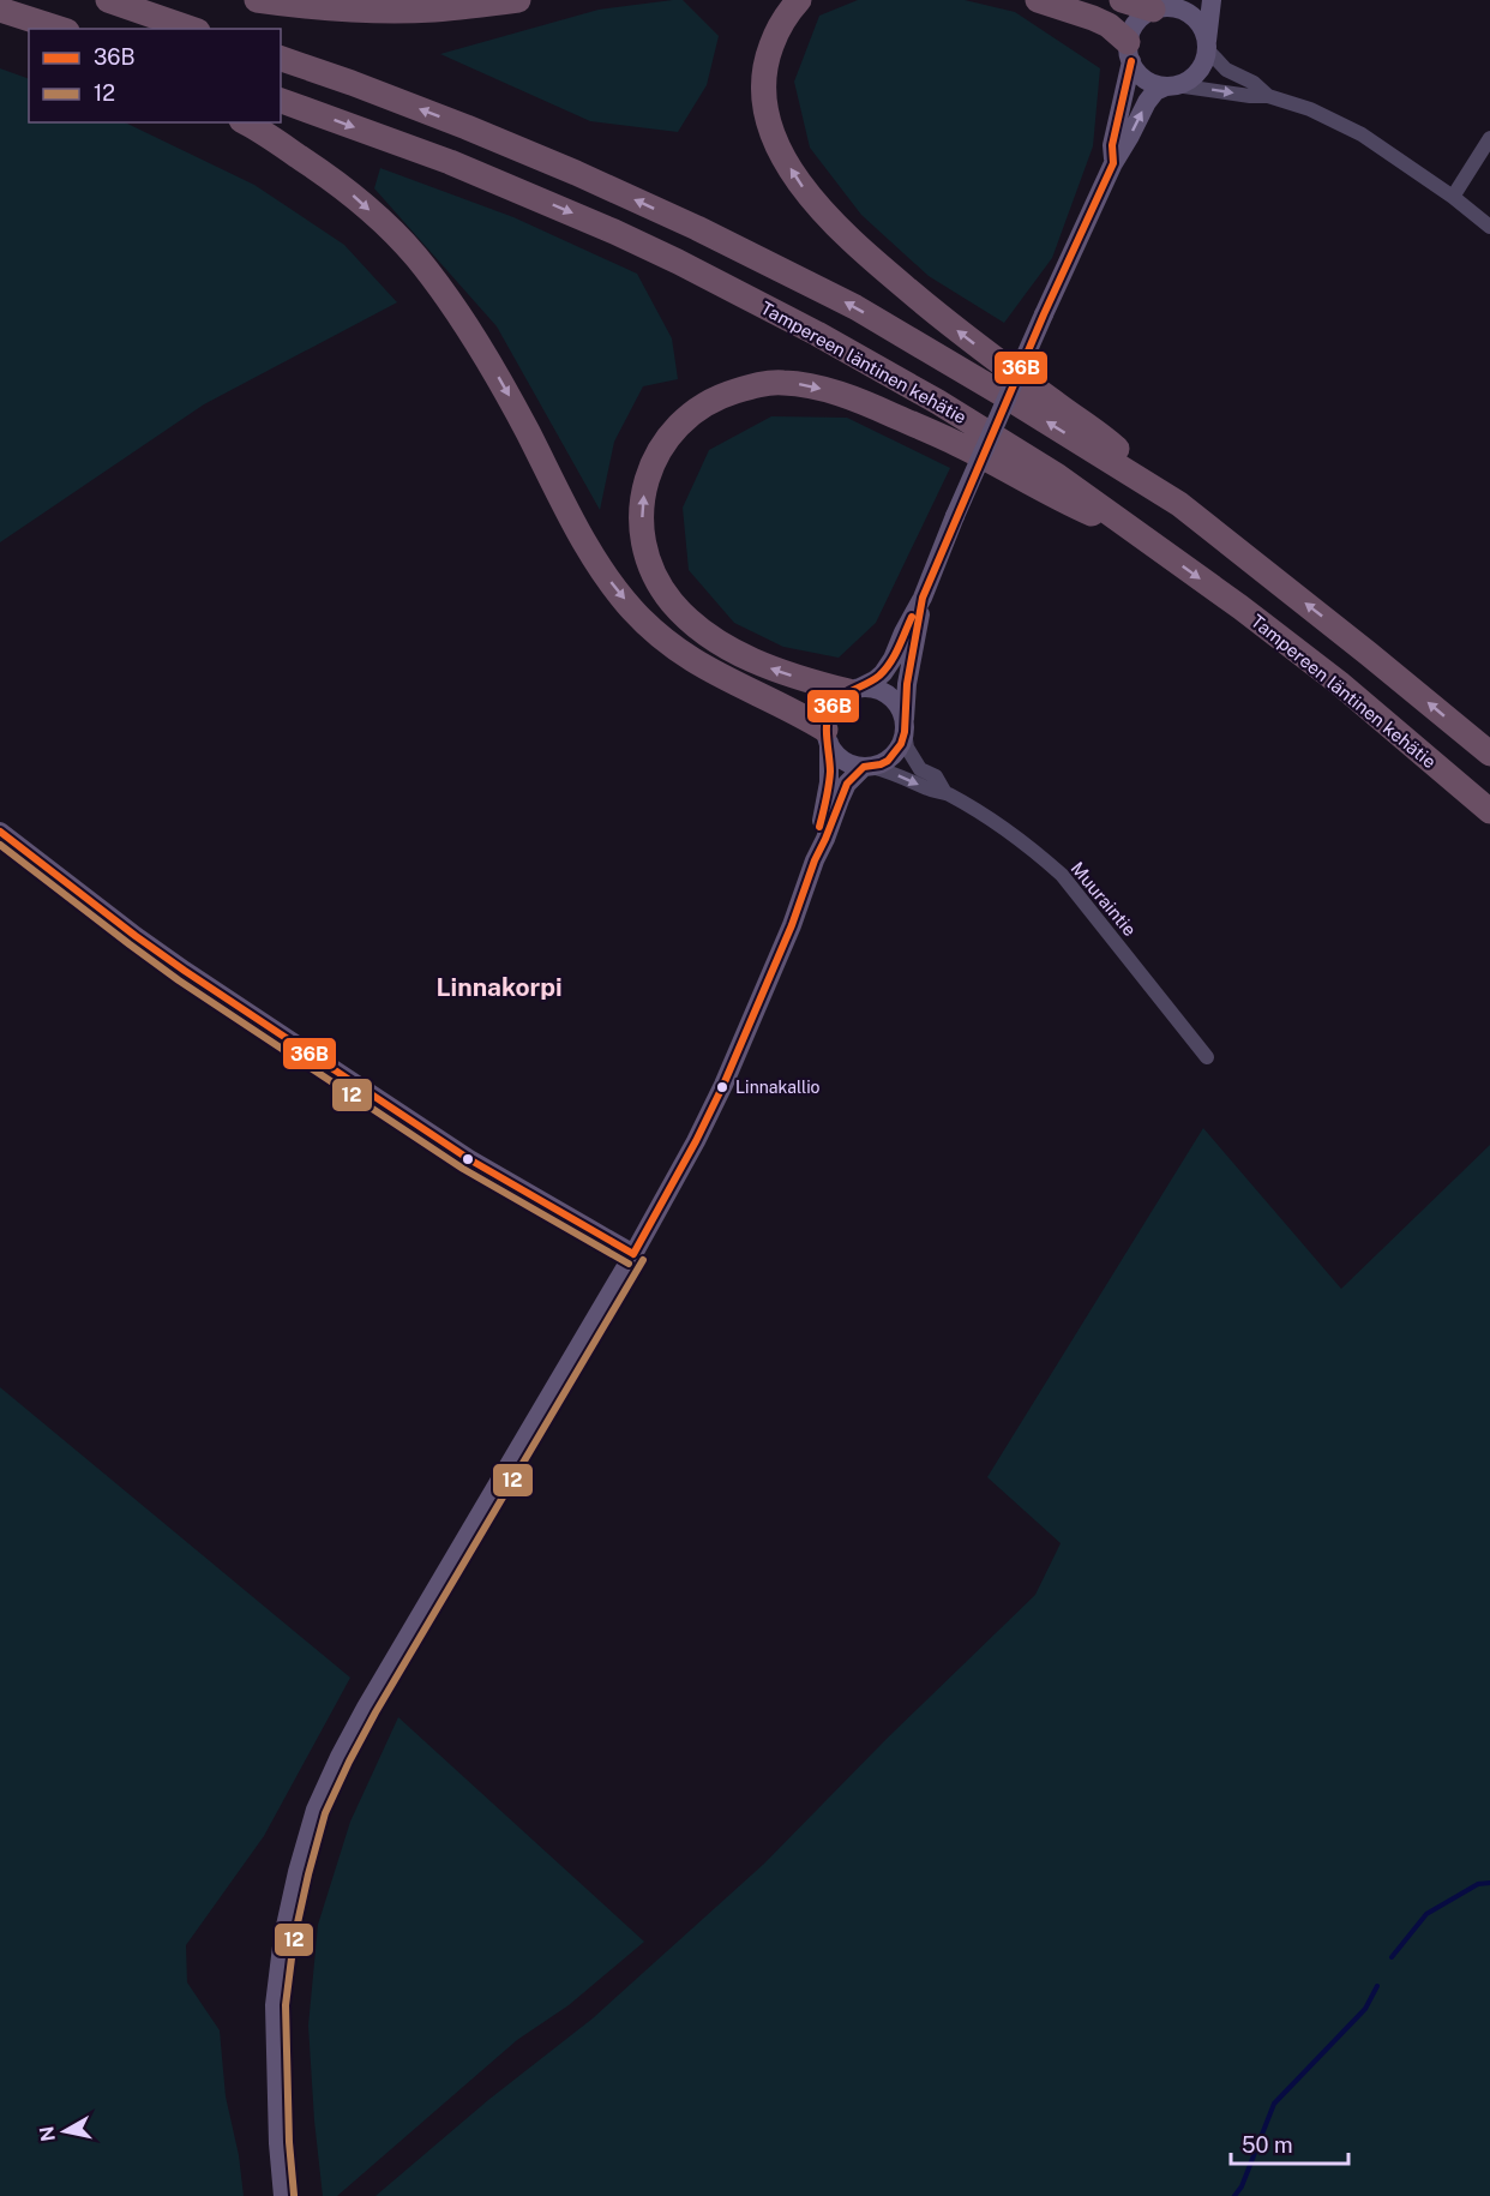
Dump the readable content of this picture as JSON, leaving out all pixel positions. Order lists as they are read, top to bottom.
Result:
{
  "streets": {
    "highway": ["Tampereen läntinen kehätie"],
    "street": ["Muuraintie"]
  },
  "districts": ["Linnakorpi"],
  "places": ["Linnakallio"],
  "lines": ["transit line 36B", "transit line 12"],
  "legend": ["36B", "12"],
  "scale_bar": "50 m",
  "north": "left"
}
